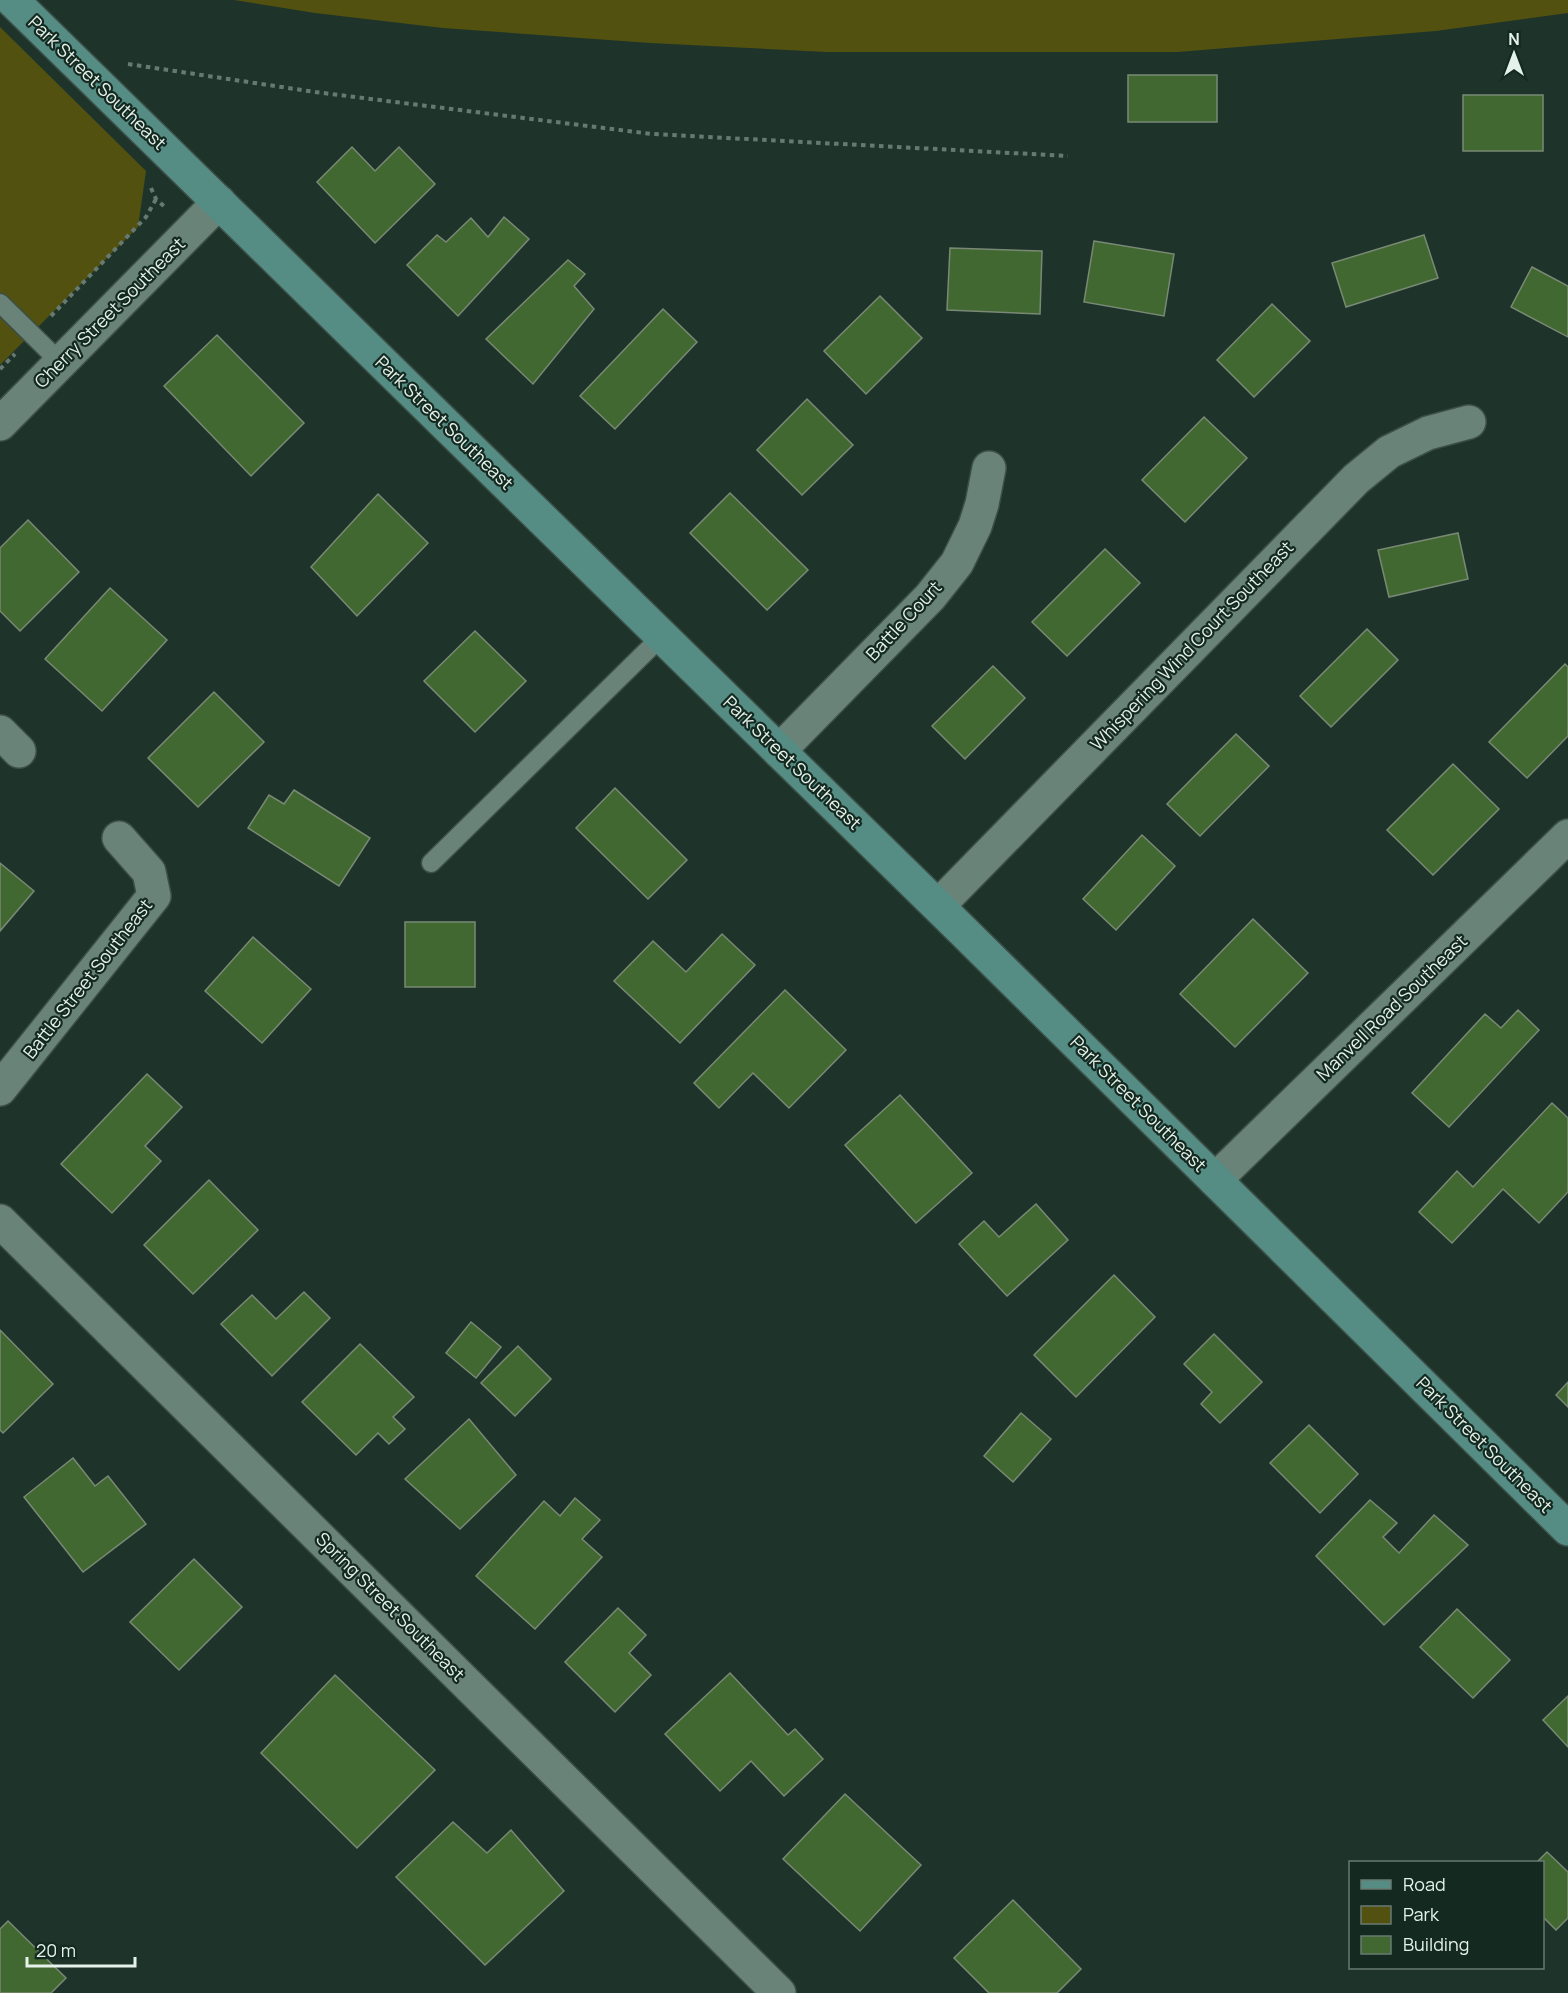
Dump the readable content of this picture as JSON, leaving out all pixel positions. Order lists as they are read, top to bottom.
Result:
{
  "streets": {
    "main road": ["Park Street Southeast"],
    "street": [
      "Cherry Street Southeast",
      "Battle Court",
      "Whispering Wind Court Southeast",
      "Battle Street Southeast",
      "Manvell Road Southeast",
      "Spring Street Southeast"
    ]
  },
  "crossings": [
    ["Park Street Southeast", "Cherry Street Southeast"],
    ["Park Street Southeast", "Battle Court"],
    ["Park Street Southeast", "Whispering Wind Court Southeast"],
    ["Park Street Southeast", "Manvell Road Southeast"]
  ],
  "legend": ["Road", "Park", "Building"],
  "scale_bar": "20 m",
  "north": "top"
}
